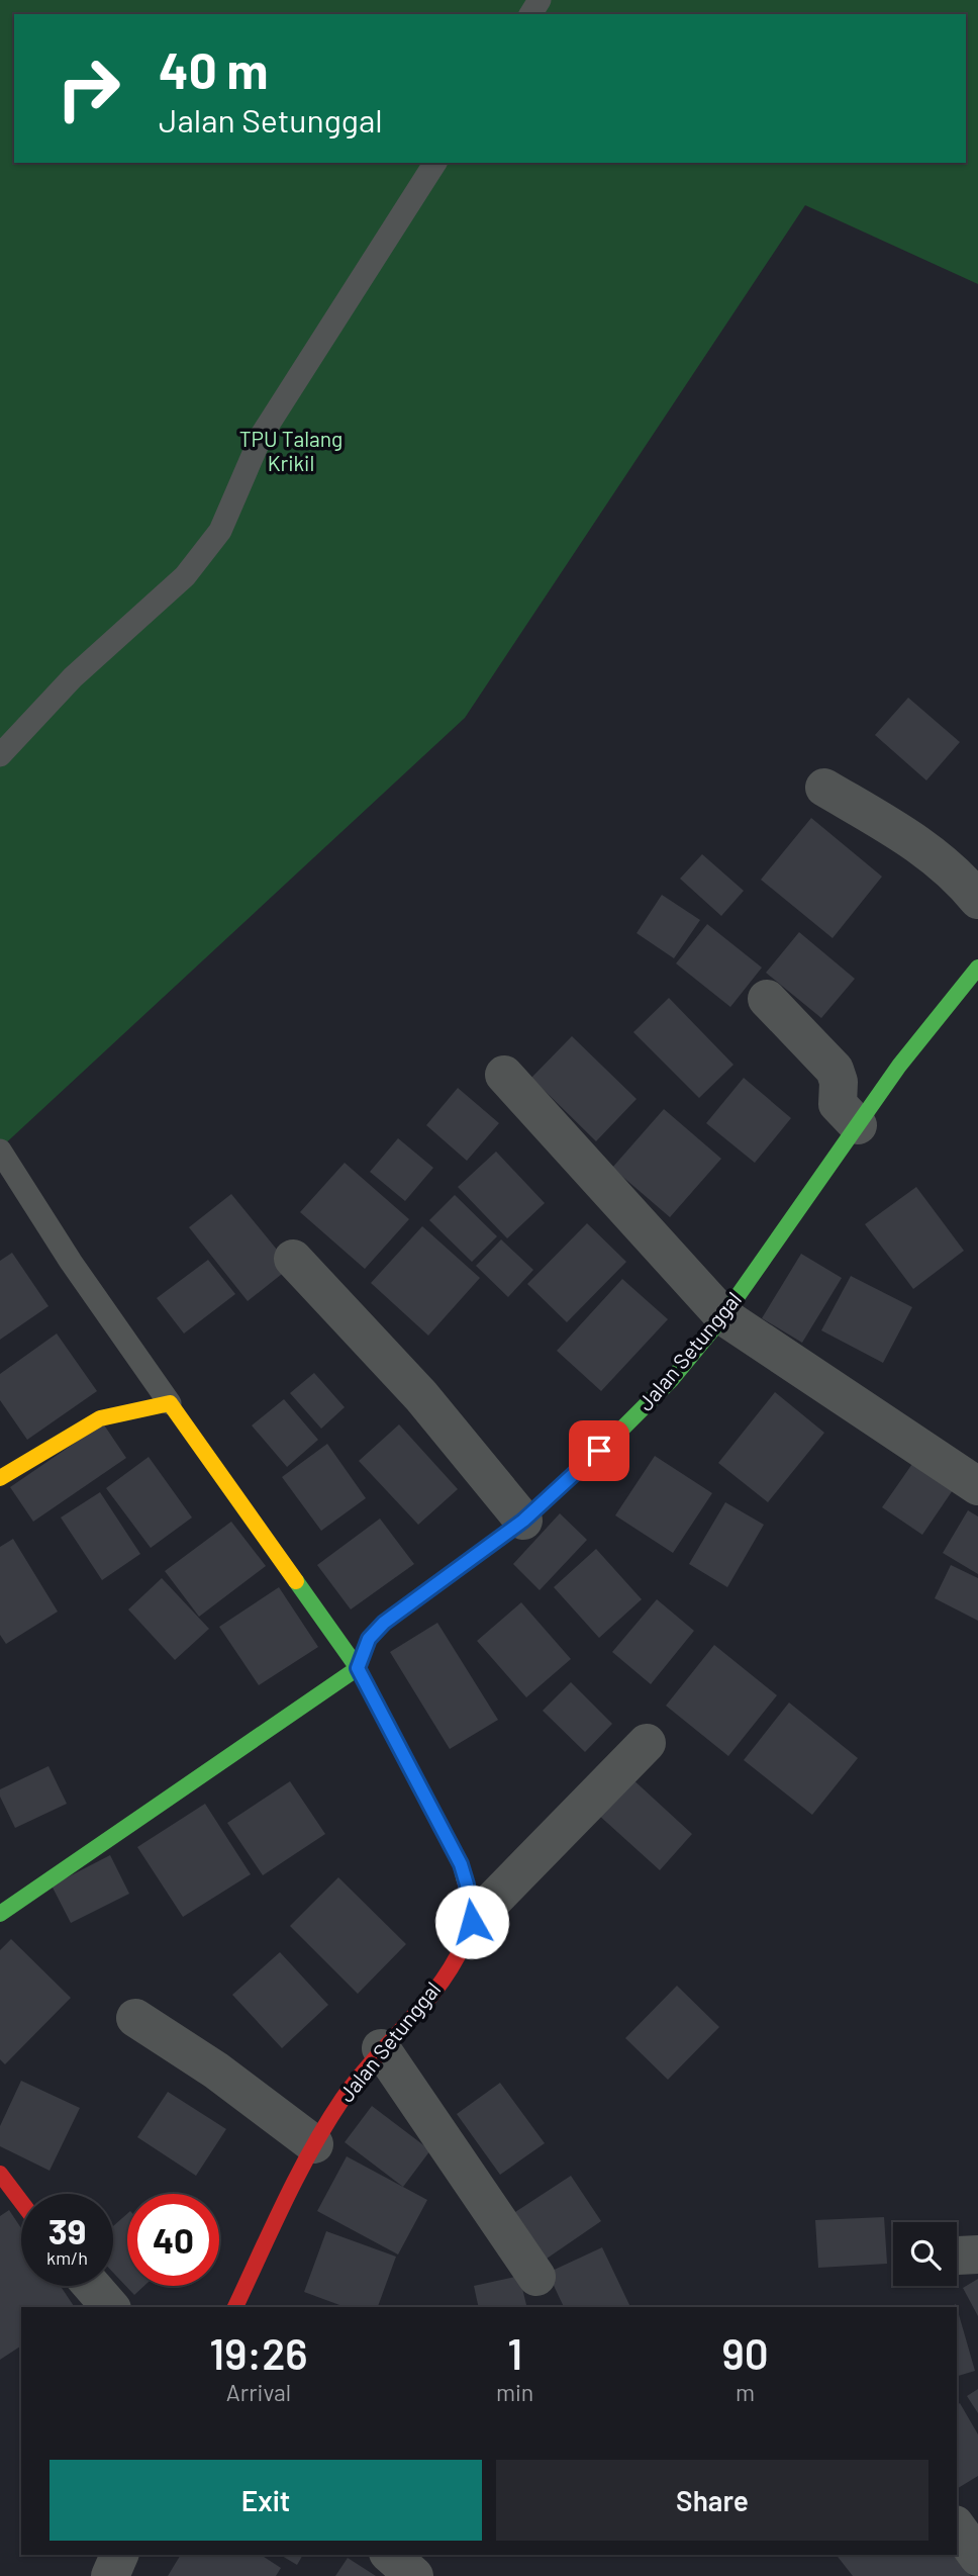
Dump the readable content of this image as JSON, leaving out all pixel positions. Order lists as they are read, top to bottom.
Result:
{
  "streets": {
    "street": ["Jalan Setunggal"]
  },
  "parks": ["TPU Talang Krikil"],
  "page": {
    "turn": ["40 m", "Jalan Setunggal"],
    "speed": "39 km/h",
    "limit": "40",
    "eta": [
      "19:26",
      "Arrival",
      "1",
      "min",
      "90",
      "m"
    ],
    "buttons": ["Exit", "Share"]
  }
}
